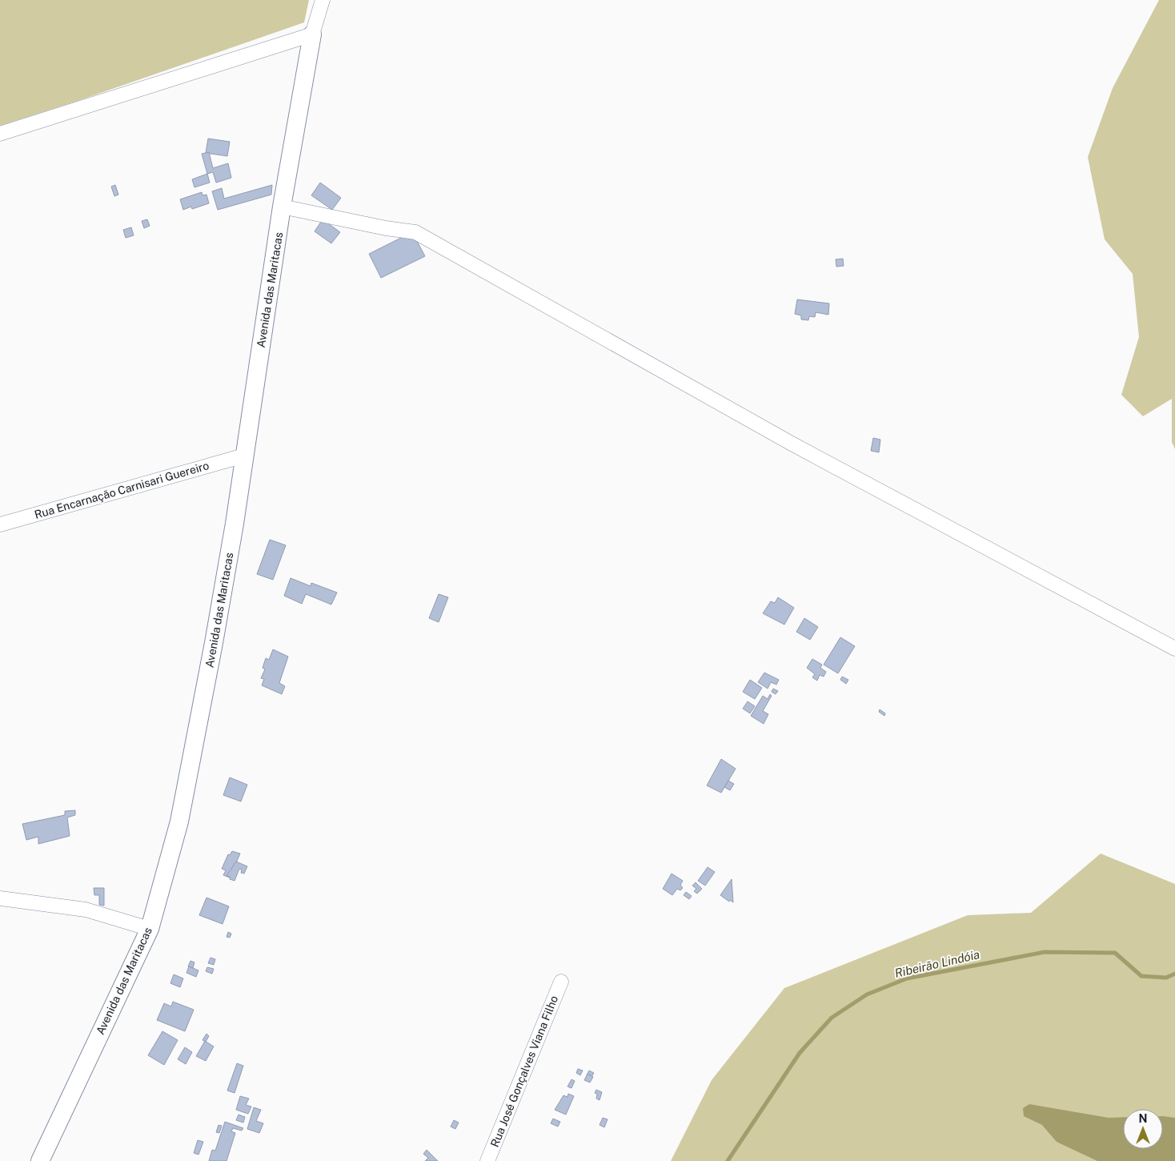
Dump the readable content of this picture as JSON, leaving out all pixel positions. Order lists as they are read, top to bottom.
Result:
{
  "streets": {
    "street": ["Avenida das Maritacas", "Rua Encarnação Carnisari Guereiro", "Rua José Gonçalves Viana Filho"]
  },
  "crossings": [
    ["Avenida das Maritacas", "Rua Encarnação Carnisari Guereiro"]
  ],
  "water": ["Ribeirão Lindóia"],
  "north": "top"
}
